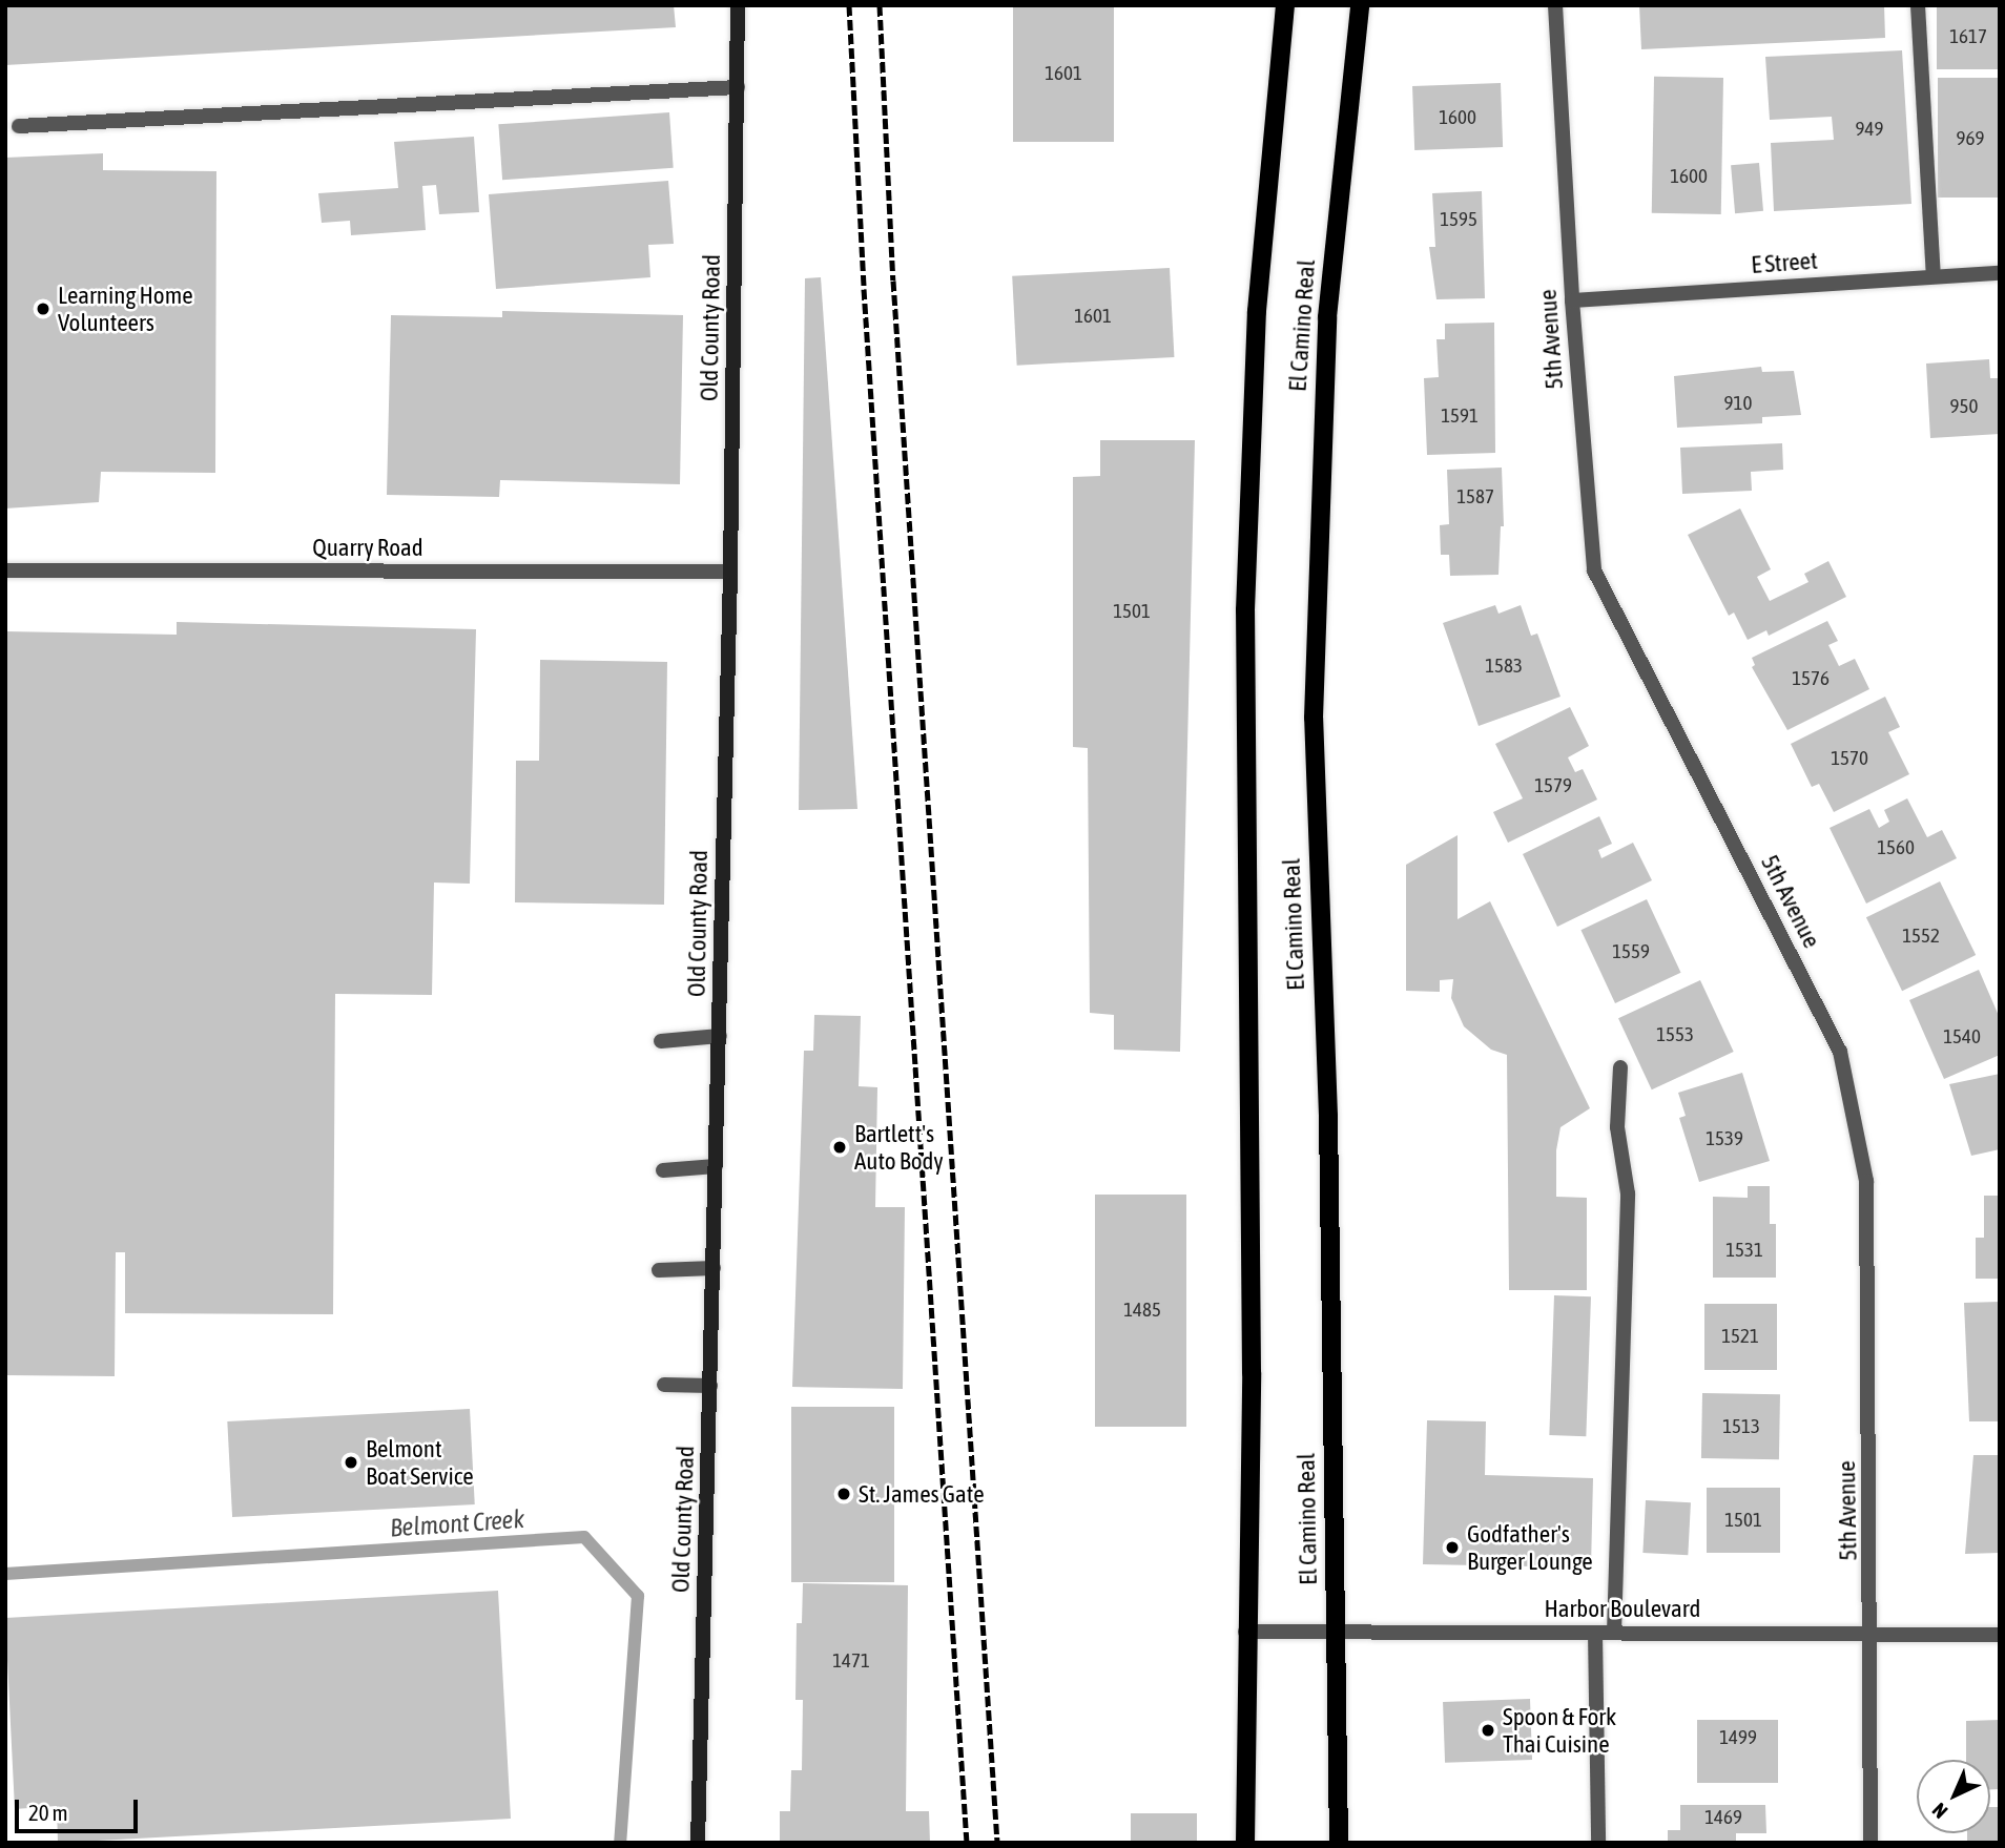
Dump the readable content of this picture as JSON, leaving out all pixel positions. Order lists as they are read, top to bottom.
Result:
{
  "streets": {
    "main road": ["El Camino Real", "Old County Road"],
    "street": [
      "E Street",
      "5th Avenue",
      "Quarry Road",
      "Harbor Boulevard"
    ]
  },
  "crossings": [
    ["E Street", "5th Avenue"],
    ["El Camino Real", "Harbor Boulevard"],
    ["Old County Road", "Quarry Road"],
    ["5th Avenue", "Harbor Boulevard"]
  ],
  "water": ["Belmont Creek"],
  "places": [
    "Learning Home Volunteers",
    "Bartlett's Auto Body",
    "Belmont Boat Service",
    "St. James Gate",
    "Godfather's Burger Lounge",
    "Spoon & Fork Thai Cuisine"
  ],
  "house_numbers": [
    "1617",
    "1601",
    "1600",
    "949",
    "969",
    "1600",
    "1595",
    "1601",
    "910",
    "950",
    "1591",
    "1587",
    "1501",
    "1583",
    "1576",
    "1570",
    "1579",
    "1560",
    "1552",
    "1559",
    "1553",
    "1540",
    "1539",
    "1531",
    "1485",
    "1521",
    "1513",
    "1501",
    "1471",
    "1499",
    "1469"
  ],
  "scale_bar": "20 m",
  "north": "bottom left"
}
